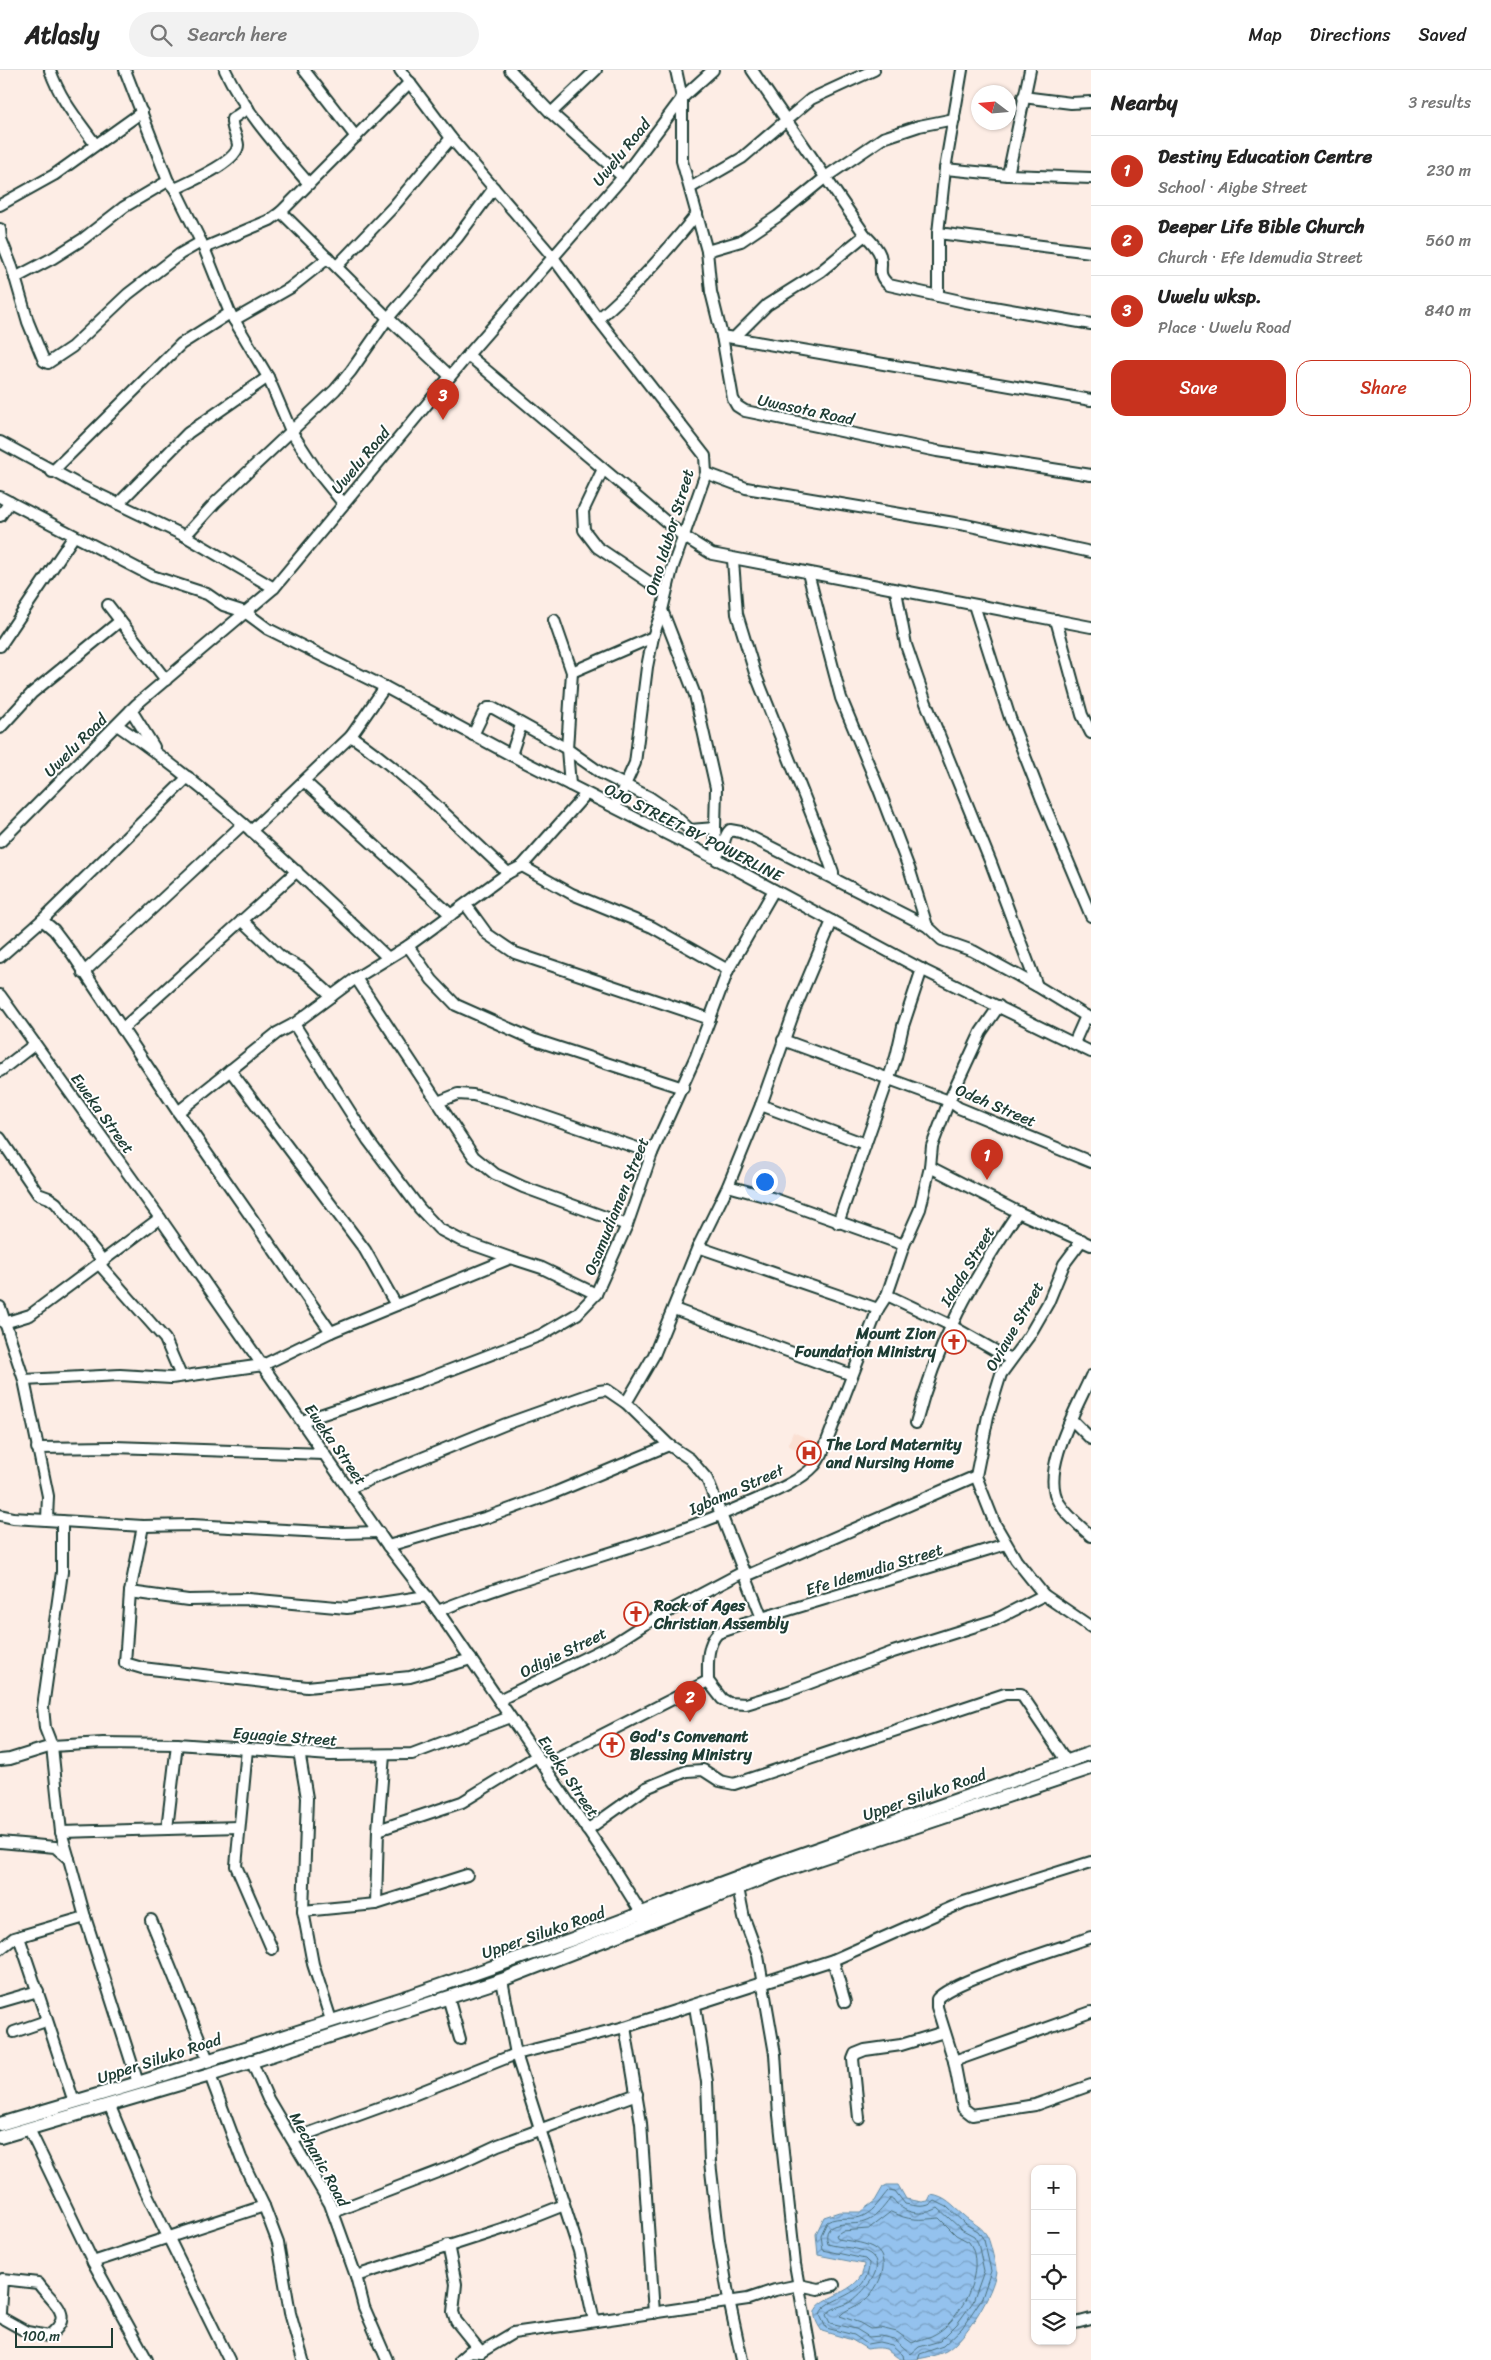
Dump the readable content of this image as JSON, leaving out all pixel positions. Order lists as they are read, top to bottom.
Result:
{
  "streets": {
    "main road": ["Upper Siluko Road"],
    "street": [
      "Uwelu Road",
      "Uwasota Road",
      "Omo Idubor Street",
      "OJO STREET BY POWERLINE",
      "Odeh Street",
      "Eweka Street",
      "Osamudiamen Street",
      "Idada Street",
      "Oviawe Street",
      "Igbama Street",
      "Efe Idemudia Street",
      "Odigie Street",
      "Eguagie Street",
      "Mechanic Road"
    ]
  },
  "crossings": [
    ["Uwelu Road", "Uwasota Road"],
    ["Uwelu Road", "Omo Idubor Street"],
    ["Omo Idubor Street", "OJO STREET BY POWERLINE"],
    ["OJO STREET BY POWERLINE", "Osamudiamen Street"],
    ["OJO STREET BY POWERLINE", "Igbama Street"],
    ["Odeh Street", "Igbama Street"],
    ["Eweka Street", "Osamudiamen Street"],
    ["Eweka Street", "Igbama Street"],
    ["Eweka Street", "Odigie Street"],
    ["Eweka Street", "Eguagie Street"],
    ["Eweka Street", "Upper Siluko Road"],
    ["Oviawe Street", "Odigie Street"],
    ["Upper Siluko Road", "Mechanic Road"]
  ],
  "places": {
    "church": ["Mount Zion Foundation Ministry", "Rock of Ages Christian Assembly", "God's Convenant Blessing Ministry"],
    "hospital": ["The Lord Maternity and Nursing Home"]
  },
  "scale_bar": "100 m",
  "north": "left",
  "page": {
    "header": "Atlasly",
    "search": "Search here",
    "nav": ["Map", "Directions", "Saved"],
    "heading": ["Nearby", "3 results"],
    "list": [
      {
        "mark": "1",
        "name": "Destiny Education Centre",
        "note": "School · Aigbe Street",
        "value": "230 m"
      },
      {
        "mark": "2",
        "name": "Deeper Life Bible Church",
        "note": "Church · Efe Idemudia Street",
        "value": "560 m"
      },
      {
        "mark": "3",
        "name": "Uwelu wksp.",
        "note": "Place · Uwelu Road",
        "value": "840 m"
      }
    ],
    "buttons": ["Save", "Share"],
    "pins": ["3", "1", "2"],
    "map_buttons": ["+", "−"],
    "scale": "100 m"
  }
}
